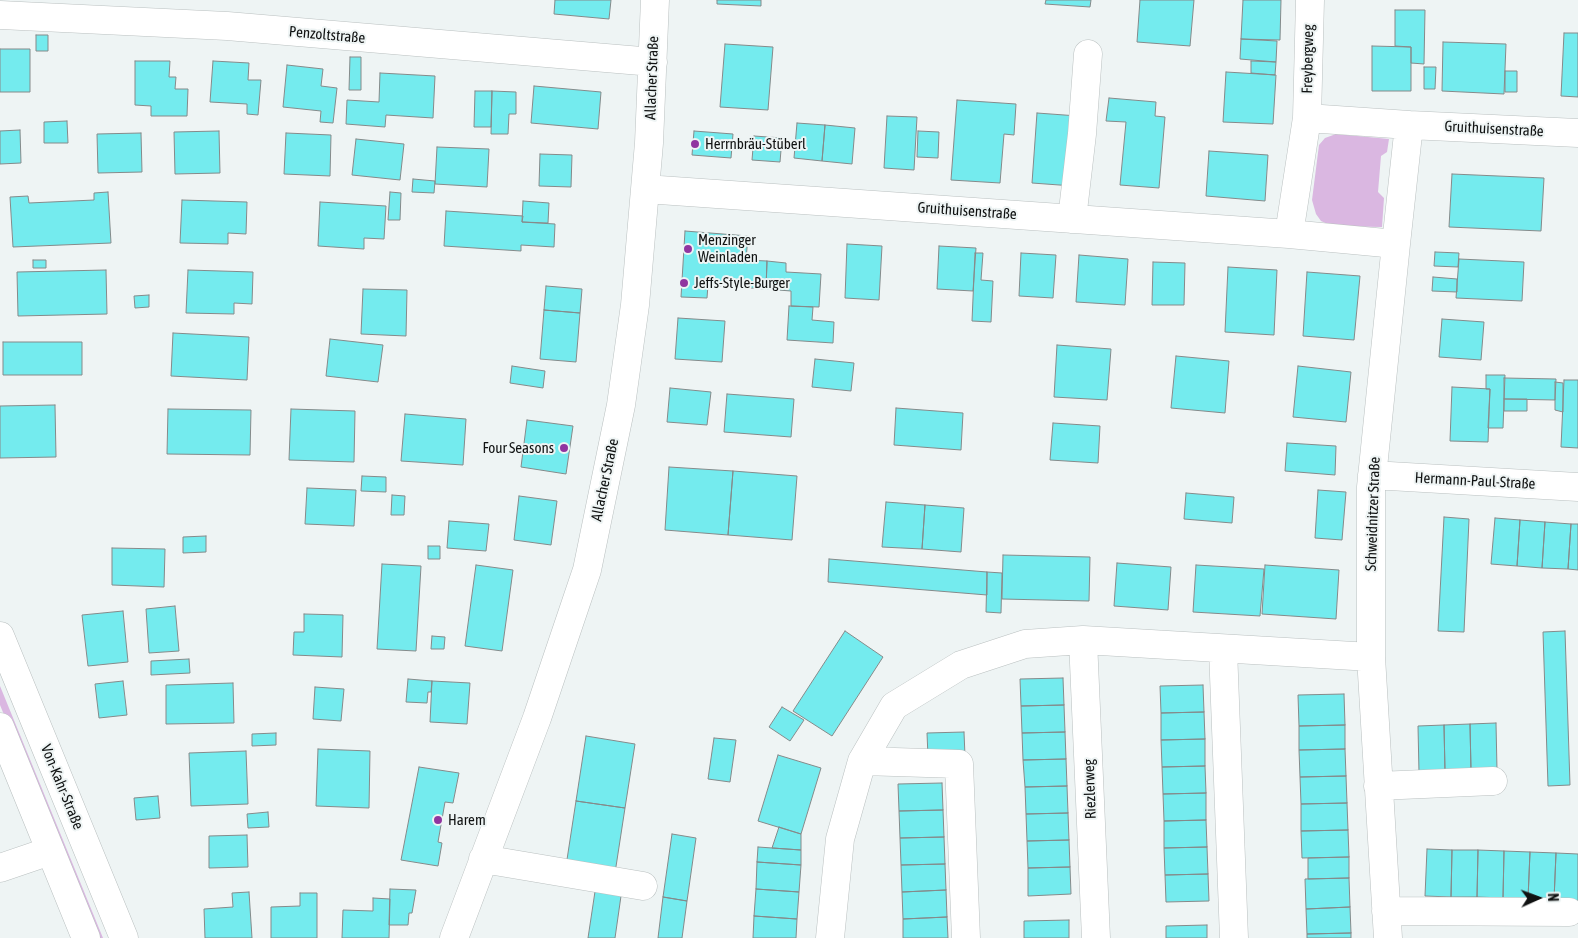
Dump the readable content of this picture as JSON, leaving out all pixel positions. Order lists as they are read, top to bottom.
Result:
{
  "streets": {
    "street": [
      "Penzoltstraße",
      "Freybergweg",
      "Allacher Straße",
      "Gruithuisenstraße",
      "Hermann-Paul-Straße",
      "Schweidnitzer Straße",
      "Von-Kahr-Straße",
      "Riezlerweg"
    ]
  },
  "crossings": [
    ["Penzoltstraße", "Allacher Straße"],
    ["Freybergweg", "Gruithuisenstraße"],
    ["Allacher Straße", "Gruithuisenstraße"],
    ["Gruithuisenstraße", "Schweidnitzer Straße"],
    ["Hermann-Paul-Straße", "Schweidnitzer Straße"]
  ],
  "places": [
    "Herrnbräu-Stüberl",
    "Menzinger Weinladen",
    "Jeffs-Style-Burger",
    "Four Seasons",
    "Harem"
  ],
  "north": "right"
}
